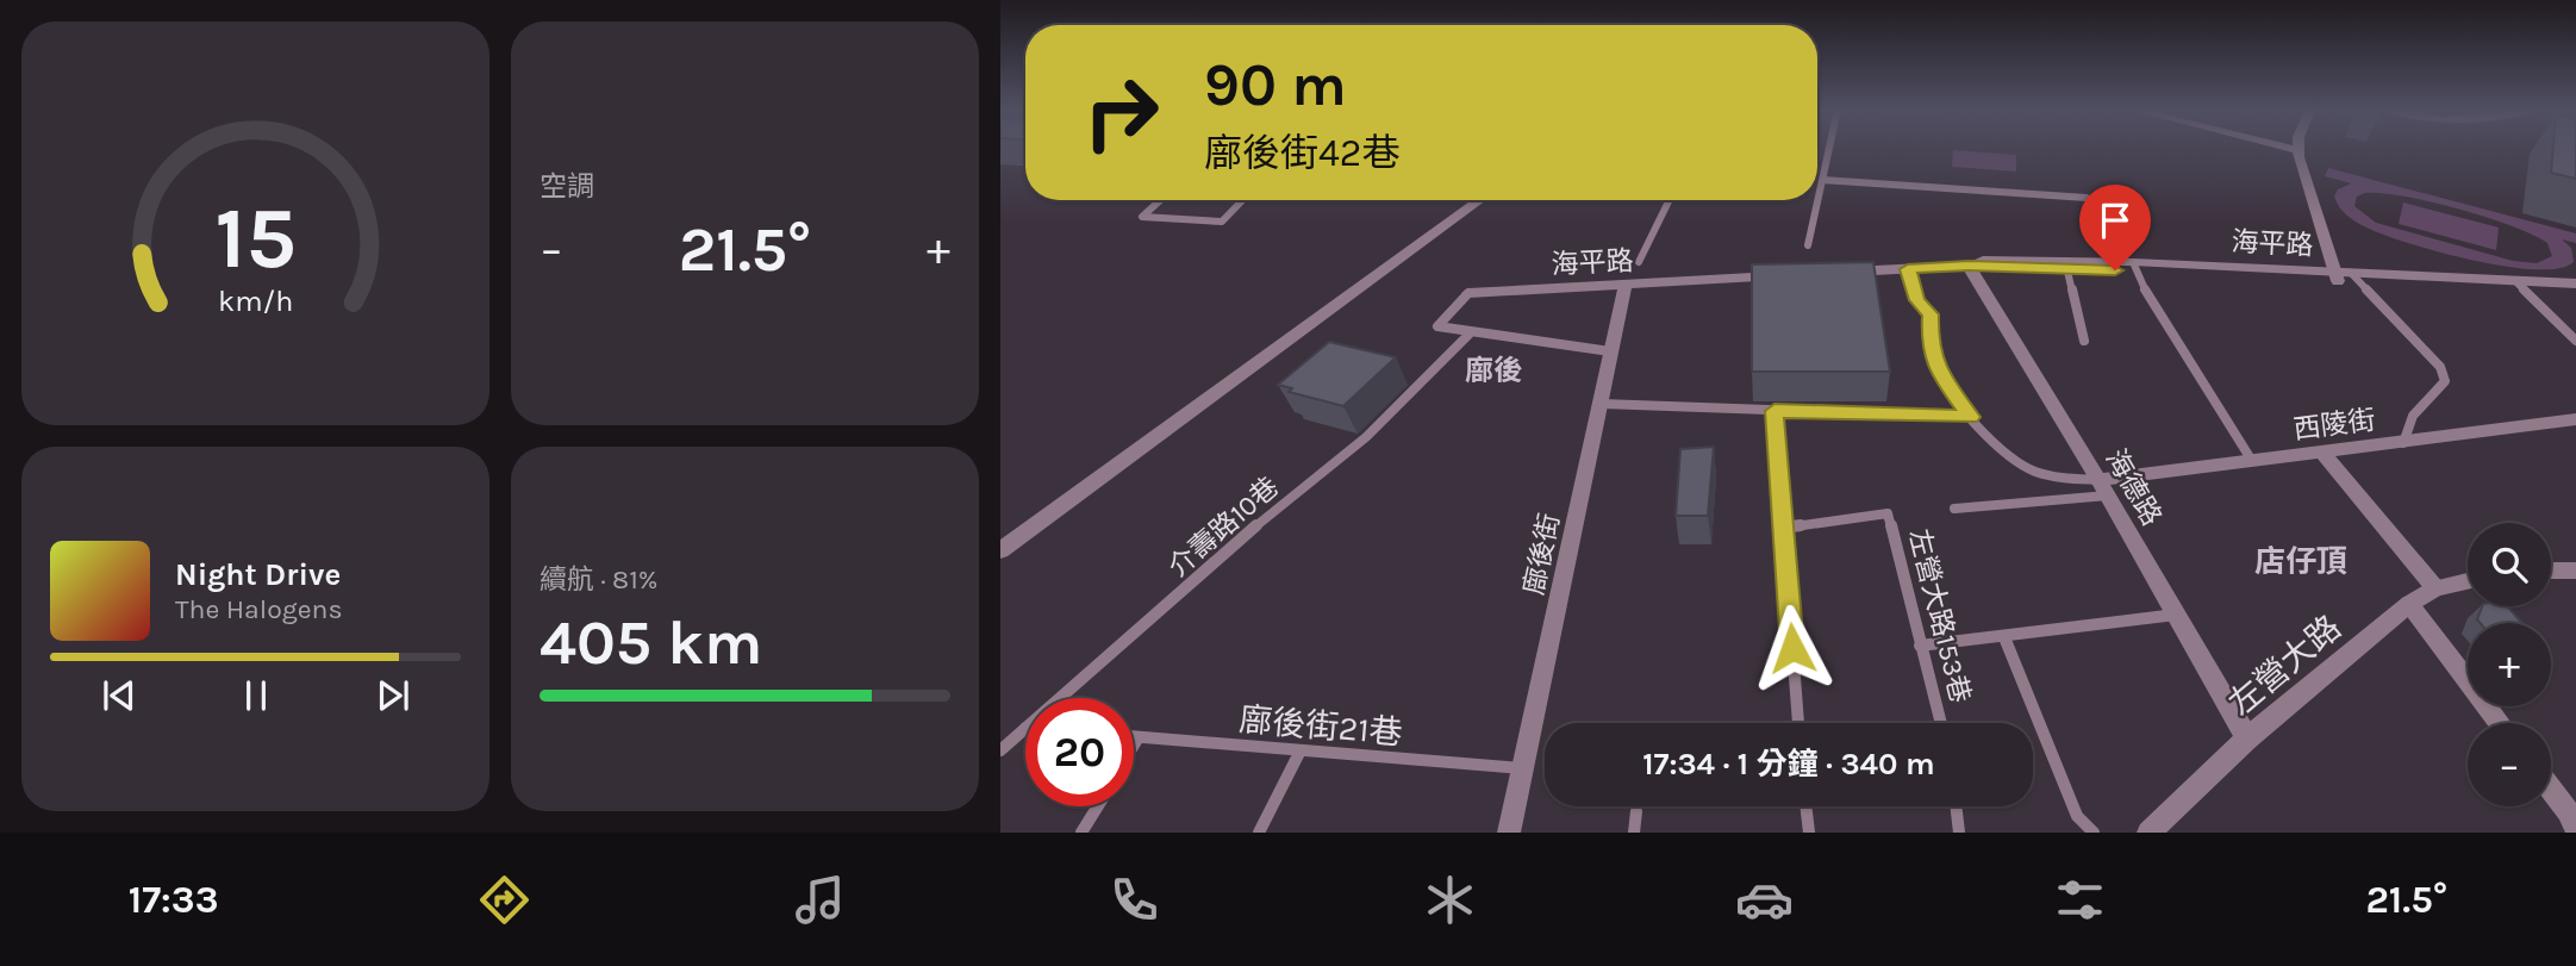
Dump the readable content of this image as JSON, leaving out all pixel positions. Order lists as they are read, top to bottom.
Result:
{
  "streets": {
    "street": [
      "海平路",
      "西陵街",
      "海德路",
      "廍後街",
      "左營大路"
    ],
    "lane": ["介壽路10巷", "左營大路153巷", "廍後街21巷"]
  },
  "crossings": [
    ["海平路", "海德路"],
    ["海平路", "廍後街"],
    ["西陵街", "海德路"],
    ["海德路", "左營大路"],
    ["廍後街", "廍後街21巷"]
  ],
  "districts": ["廍後", "店仔頂"],
  "page": {
    "tile": [
      "空調",
      ["續航 · 81%", "405 km"]
    ],
    "turn": ["90 m", "廍後街42巷"],
    "heat": ["−", "21.5°", "+"],
    "map_buttons": ["+", "−"],
    "song": ["Night Drive", "The Halogens"],
    "limit": "20",
    "trip": "17:34 · 1 分鐘 · 340 m",
    "tabs": ["17:33", "21.5°"],
    "gauge": ["15", "km/h"]
  }
}
